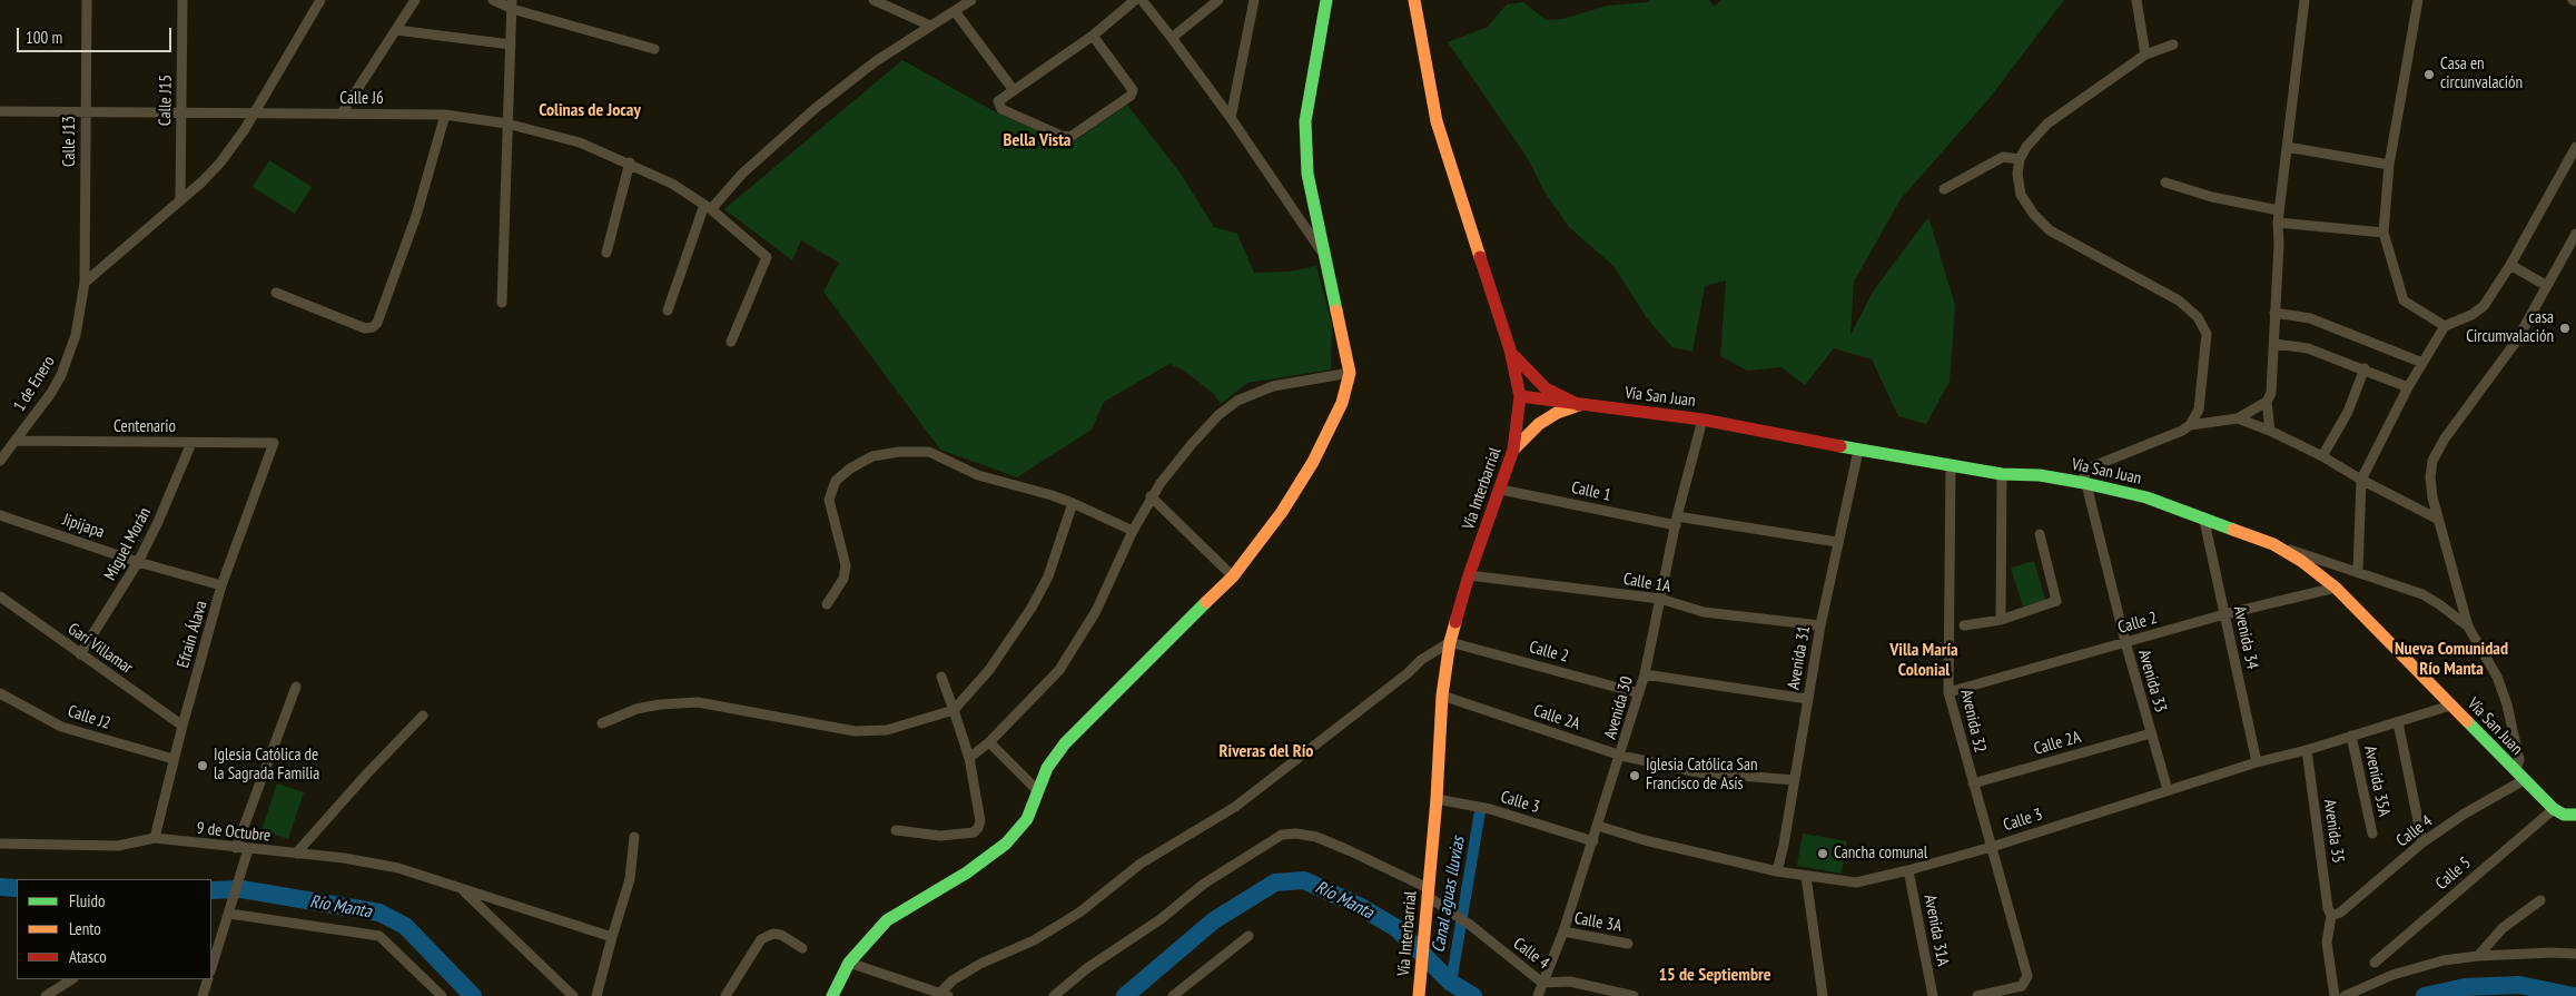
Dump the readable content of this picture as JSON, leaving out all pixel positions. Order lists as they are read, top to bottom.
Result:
{
  "streets": {
    "street": [
      "Calle J6",
      "Calle J15",
      "Calle J13",
      "1 de Enero",
      "Vía San Juan",
      "Centenario",
      "Vía Interbarrial",
      "Calle 1",
      "Jipijapa",
      "Miguel Morán",
      "Calle 1A",
      "Calle 2",
      "Efraín Álava",
      "Avenida 34",
      "Garí Villamar",
      "Avenida 31",
      "Avenida 33",
      "Avenida 30",
      "Calle J2",
      "Calle 2A",
      "Avenida 32",
      "Avenida 35A",
      "Calle 3",
      "Avenida 35",
      "Calle 4",
      "9 de Octubre",
      "Calle 5",
      "Calle 3A",
      "Avenida 31A"
    ]
  },
  "crossings": [
    ["Calle J6", "Calle J15"],
    ["Calle J6", "Calle J13"],
    ["Calle J13", "1 de Enero"],
    ["1 de Enero", "Centenario"],
    ["Vía San Juan", "Vía Interbarrial"],
    ["Vía San Juan", "Calle 2"],
    ["Vía San Juan", "Avenida 34"],
    ["Vía San Juan", "Avenida 31"],
    ["Vía San Juan", "Avenida 33"],
    ["Vía San Juan", "Avenida 30"],
    ["Vía San Juan", "Avenida 32"],
    ["Vía San Juan", "Calle 3"],
    ["Vía San Juan", "Calle 4"],
    ["Vía San Juan", "Calle 5"],
    ["Centenario", "Miguel Morán"],
    ["Centenario", "Efraín Álava"],
    ["Vía Interbarrial", "Calle 1"],
    ["Vía Interbarrial", "Calle 1A"],
    ["Vía Interbarrial", "Calle 2"],
    ["Vía Interbarrial", "Calle 2A"],
    ["Vía Interbarrial", "Calle 3"],
    ["Vía Interbarrial", "Calle 4"],
    ["Calle 1", "Avenida 31"],
    ["Calle 1", "Avenida 30"],
    ["Jipijapa", "Miguel Morán"],
    ["Jipijapa", "Efraín Álava"],
    ["Miguel Morán", "Garí Villamar"],
    ["Calle 1A", "Avenida 31"],
    ["Calle 1A", "Avenida 30"],
    ["Calle 2", "Avenida 34"],
    ["Calle 2", "Avenida 33"],
    ["Calle 2", "Avenida 30"],
    ["Calle 2", "Avenida 32"],
    ["Efraín Álava", "Garí Villamar"],
    ["Efraín Álava", "Calle J2"],
    ["Efraín Álava", "9 de Octubre"],
    ["Avenida 34", "Calle 3"],
    ["Avenida 31", "Calle 2A"],
    ["Avenida 31", "Calle 3"],
    ["Avenida 33", "Calle 2A"],
    ["Avenida 33", "Calle 3"],
    ["Avenida 30", "Calle 2A"],
    ["Avenida 30", "Calle 3"],
    ["Avenida 30", "Calle 4"],
    ["Avenida 30", "Calle 3A"],
    ["Calle 2A", "Avenida 32"],
    ["Avenida 32", "Calle 3"],
    ["Avenida 35A", "Calle 3"],
    ["Calle 3", "Avenida 35"],
    ["Calle 3", "Avenida 31A"],
    ["Avenida 35", "Calle 4"]
  ],
  "districts": [
    "Colinas de Jocay",
    "Bella Vista",
    "Nueva Comunidad Río Manta",
    "Villa María Colonial",
    "Riveras del Río",
    "15 de Septiembre"
  ],
  "water": ["Canal aguas lluvias", "Río Manta"],
  "places": [
    "Casa en circunvalación",
    "casa Circumvalación",
    "Iglesia Católica de la Sagrada Familia",
    "Iglesia Católica San Francisco de Asís",
    "Cancha comunal"
  ],
  "legend": ["Fluido", "Lento", "Atasco"],
  "scale_bar": "100 m"
}
